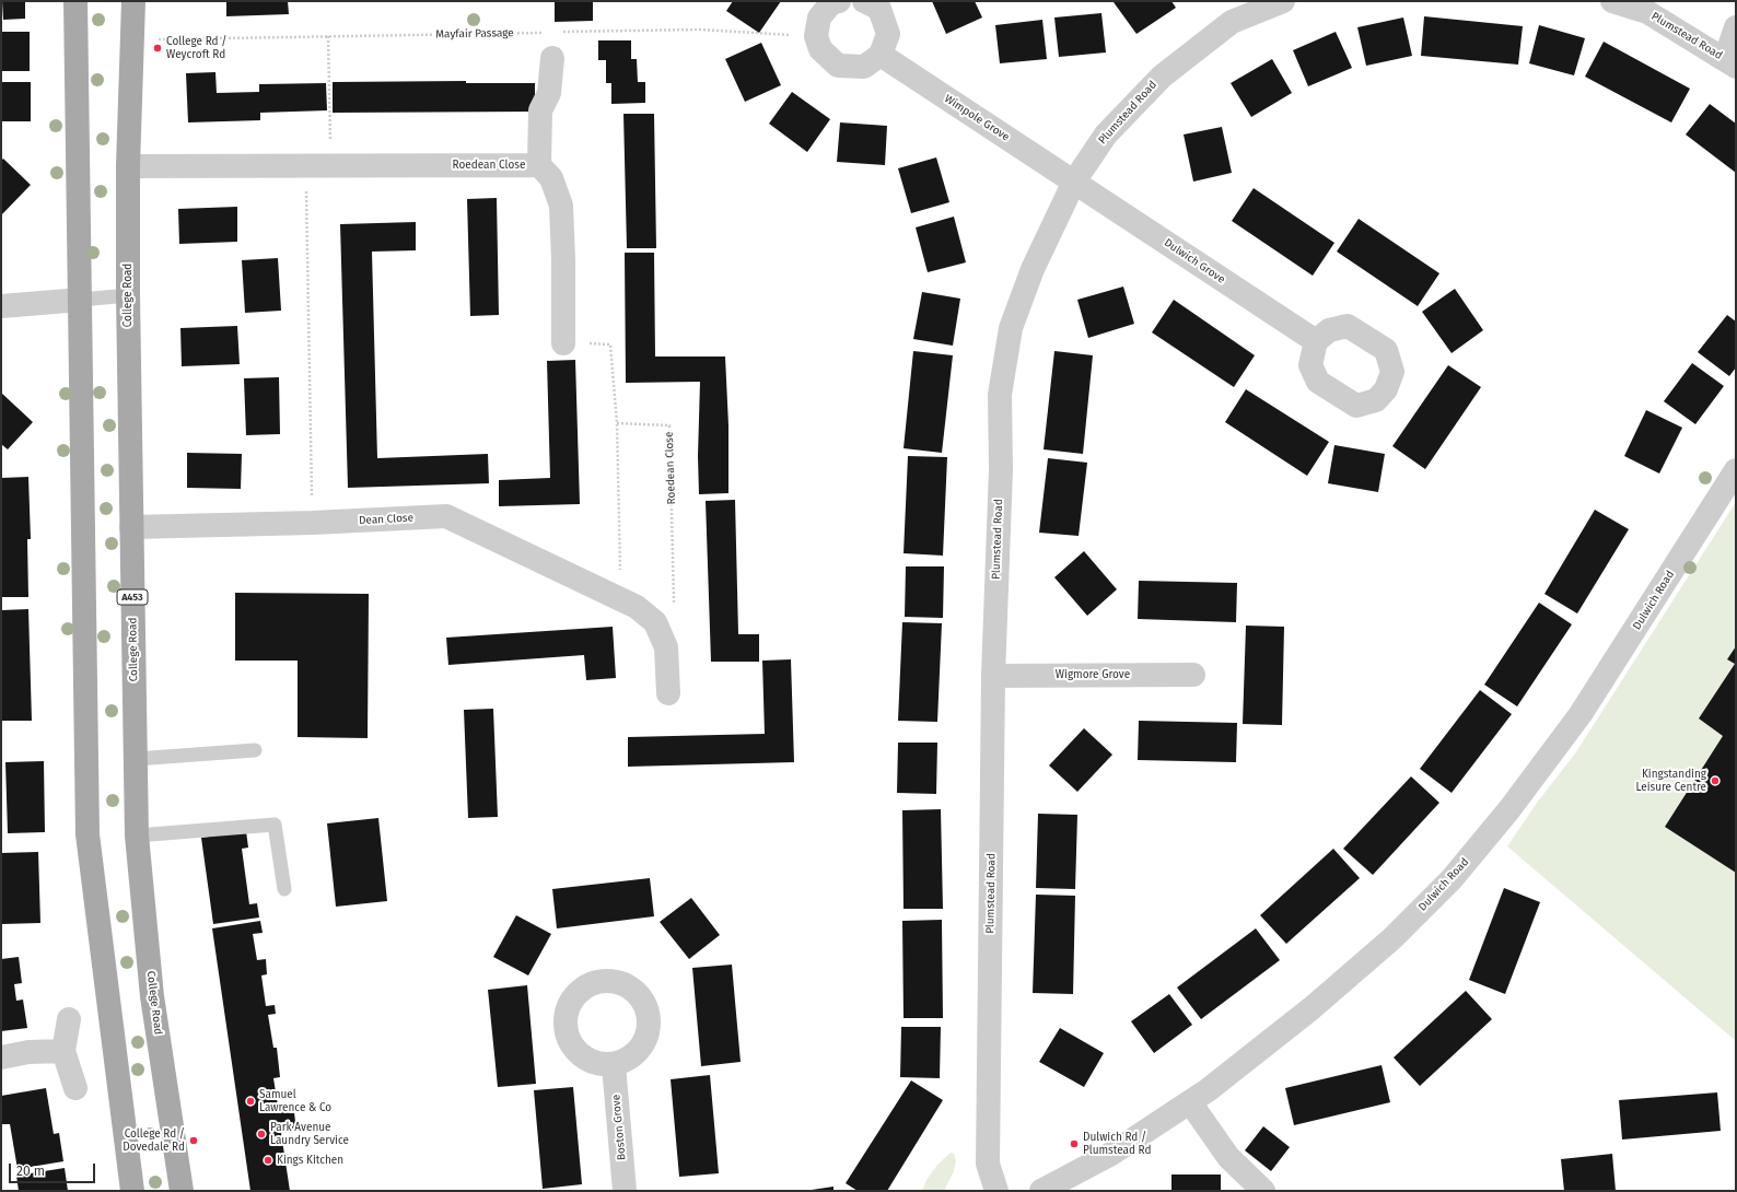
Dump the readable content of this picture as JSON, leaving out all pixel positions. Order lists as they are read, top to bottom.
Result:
{
  "streets": {
    "main road": ["College Road", "A453"],
    "street": [
      "Plumstead Road",
      "Wimpole Grove",
      "Roedean Close",
      "Dulwich Grove",
      "Dean Close",
      "Dulwich Road",
      "Wigmore Grove",
      "Boston Grove"
    ],
    "path": ["Mayfair Passage"]
  },
  "crossings": [
    ["Mayfair Passage", "College Road"],
    ["Plumstead Road", "Wimpole Grove"],
    ["Plumstead Road", "Dulwich Grove"],
    ["Plumstead Road", "Wigmore Grove"],
    ["Wimpole Grove", "Dulwich Grove"],
    ["Roedean Close", "College Road"],
    ["Roedean Close", "Dean Close"],
    ["College Road", "Dean Close"]
  ],
  "places": [
    "College Rd / Weycroft Rd",
    "Kingstanding Leisure Centre",
    "Samuel Lawrence & Co",
    "Park Avenue Laundry Service",
    "College Rd / Dovedale Rd",
    "Dulwich Rd / Plumstead Rd",
    "Kings Kitchen"
  ],
  "scale_bar": "20 m"
}
